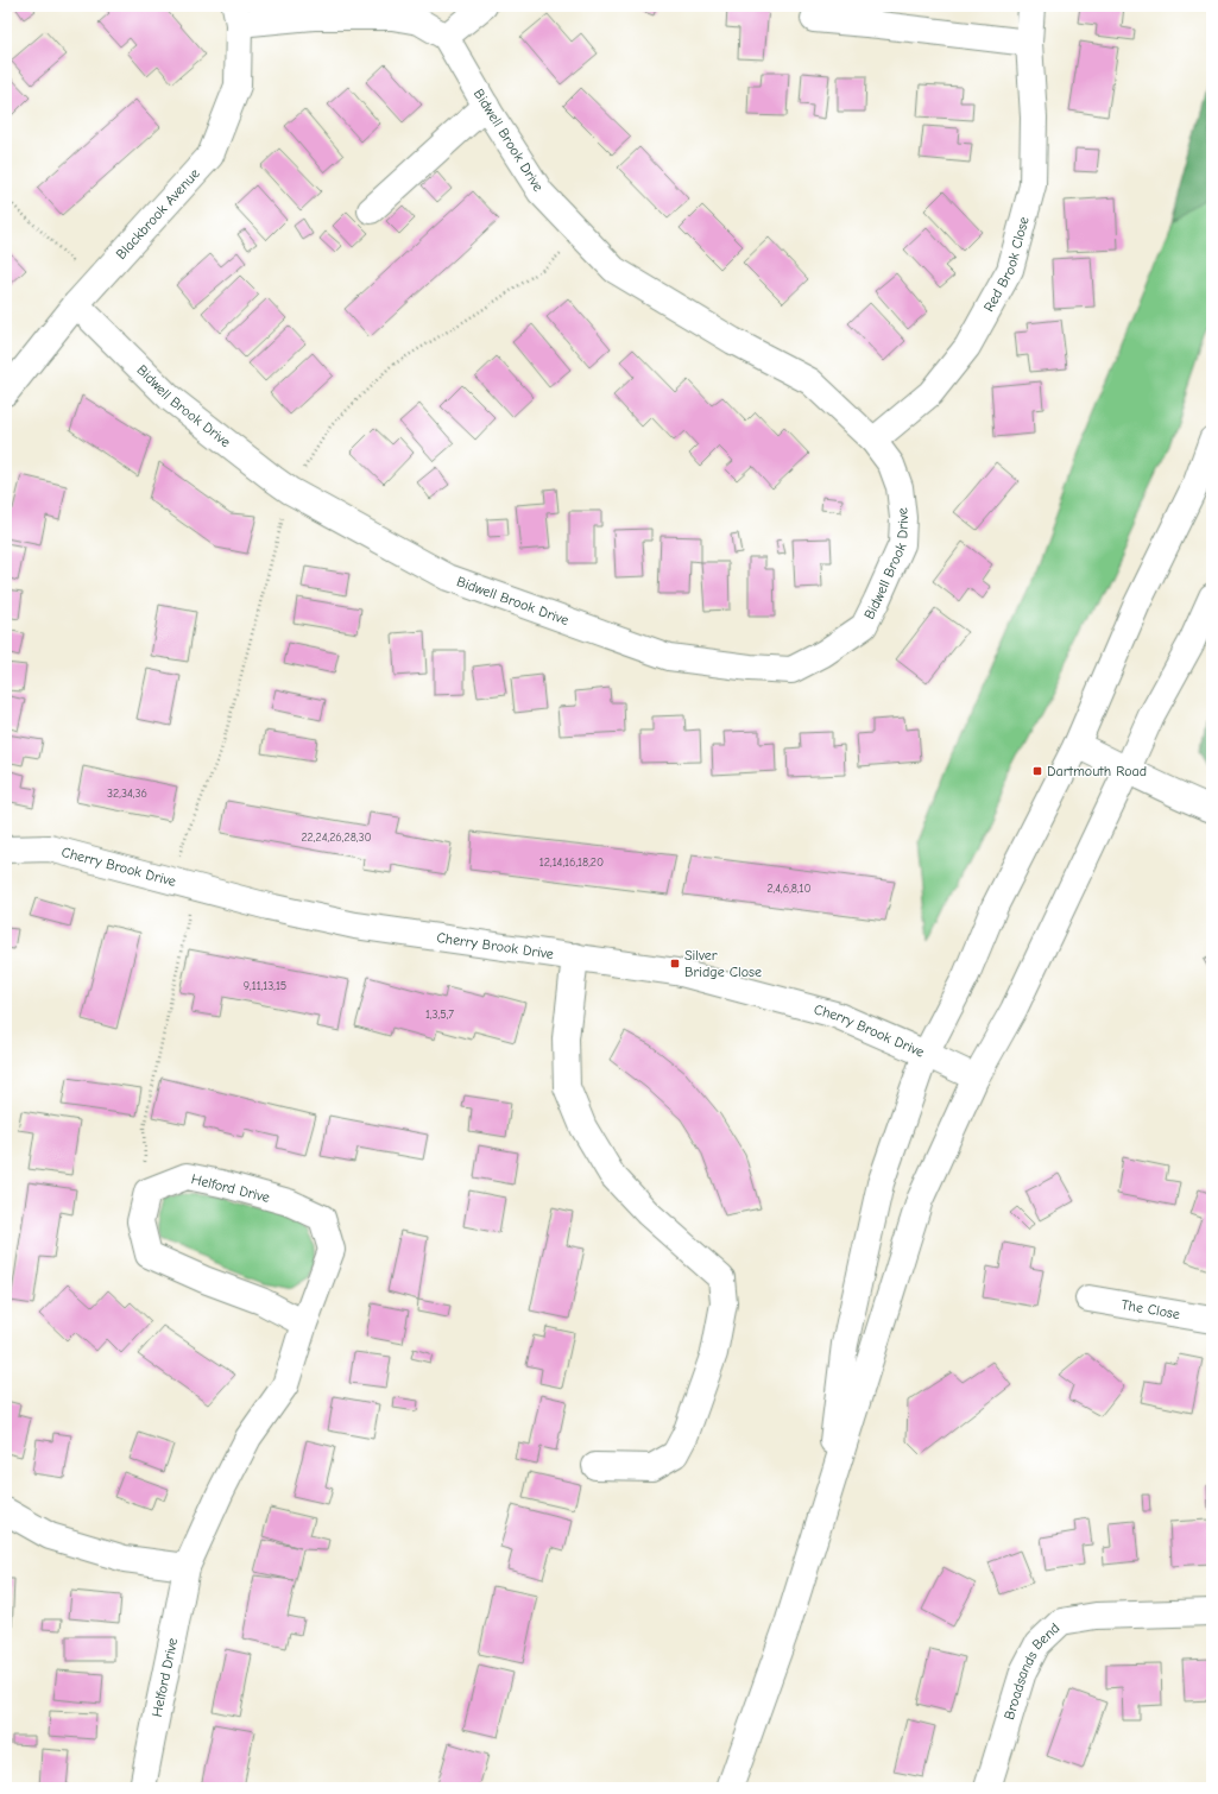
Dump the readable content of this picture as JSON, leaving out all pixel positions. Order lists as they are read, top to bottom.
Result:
{
  "streets": {
    "street": [
      "Bidwell Brook Drive",
      "Blackbrook Avenue",
      "Red Brook Close",
      "Cherry Brook Drive",
      "Helford Drive",
      "The Close",
      "Broadsands Bend"
    ]
  },
  "crossings": [
    ["Bidwell Brook Drive", "Blackbrook Avenue"],
    ["Bidwell Brook Drive", "Red Brook Close"]
  ],
  "places": {
    "transit": ["Dartmouth Road", "Silver Bridge Close"]
  },
  "house_numbers": [
    "32,34,36",
    "22,24,26,28,30",
    "12,14,16,18,20",
    "2,4,6,8,10",
    "9,11,13,15",
    "1,3,5,7"
  ]
}
